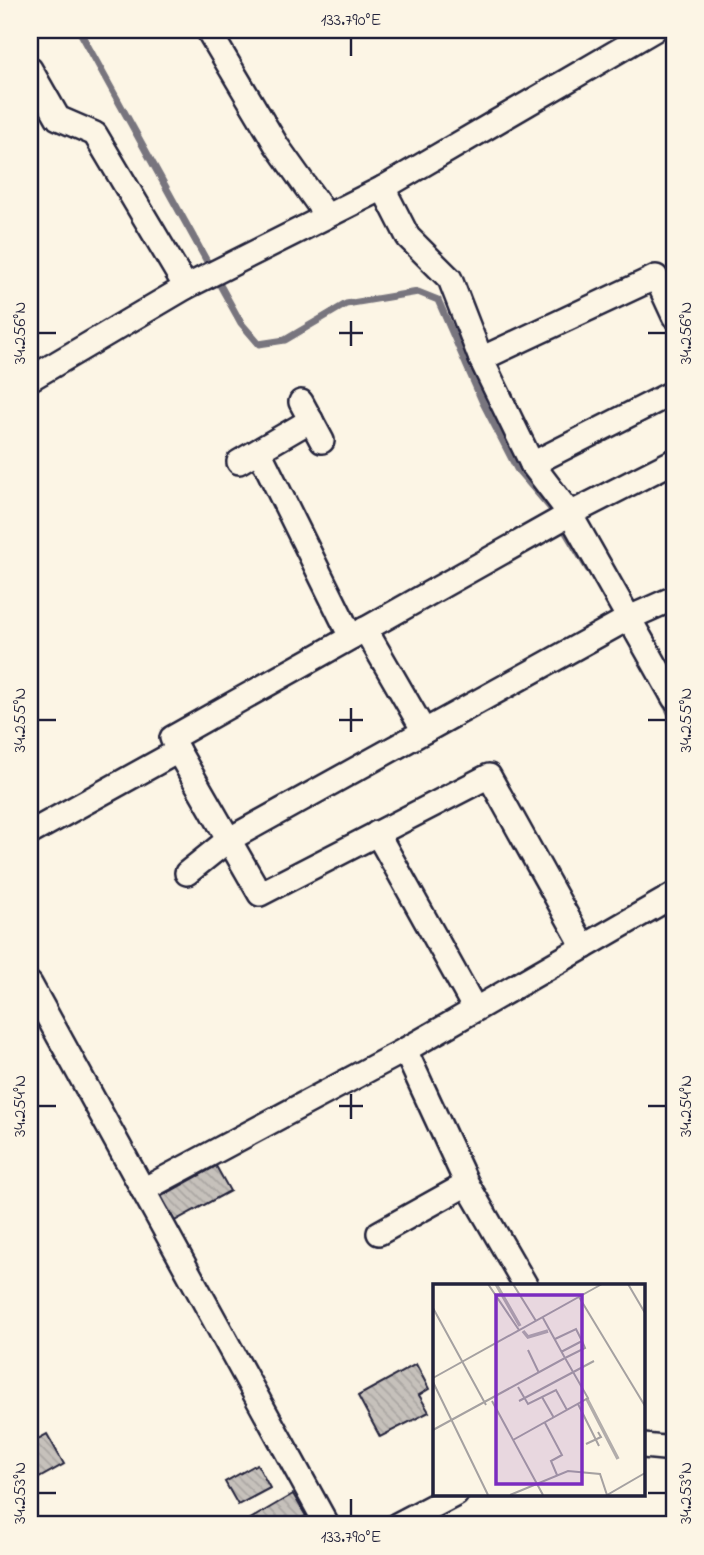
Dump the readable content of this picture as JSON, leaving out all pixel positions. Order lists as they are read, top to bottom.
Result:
{
  "coordinates": [
    "133.790°E",
    "34.256°N",
    "34.255°N",
    "34.254°N",
    "34.253°N"
  ]
}
